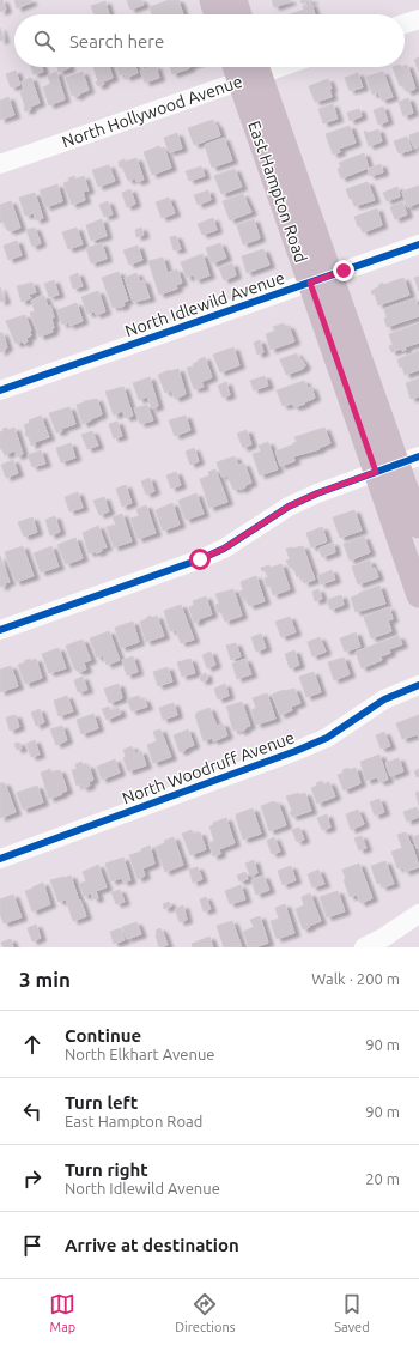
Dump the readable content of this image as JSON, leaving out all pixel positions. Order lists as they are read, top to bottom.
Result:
{
  "streets": {
    "main road": ["East Hampton Road"],
    "street": ["North Hollywood Avenue", "North Idlewild Avenue", "North Woodruff Avenue"]
  },
  "crossings": [
    ["North Hollywood Avenue", "East Hampton Road"],
    ["East Hampton Road", "North Idlewild Avenue"]
  ],
  "page": {
    "search": "Search here",
    "heading": ["3 min", "Walk · 200 m"],
    "list": [
      ["Continue", "North Elkhart Avenue", "90 m"],
      ["Turn left", "East Hampton Road", "90 m"],
      ["Turn right", "North Idlewild Avenue", "20 m"],
      "Arrive at destination"
    ],
    "nav": ["Map", "Directions", "Saved"]
  }
}
